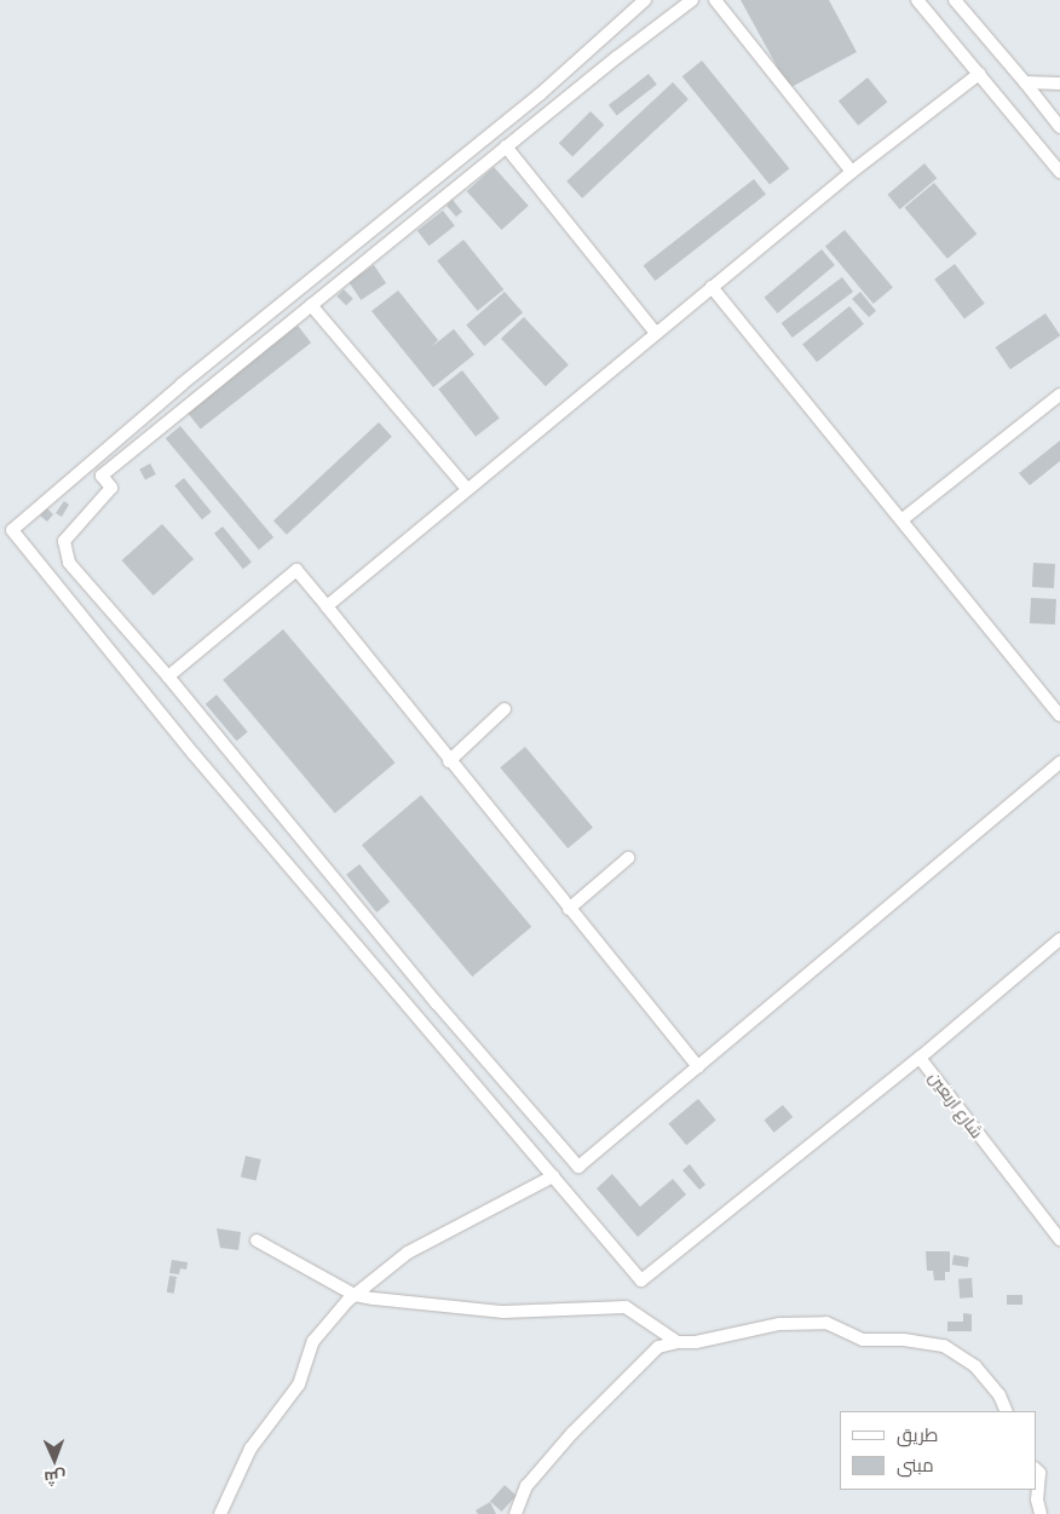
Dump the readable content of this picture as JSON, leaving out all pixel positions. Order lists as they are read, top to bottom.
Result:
{
  "streets": {
    "street": ["شارع اربعين"]
  },
  "legend": ["طريق", "مبنى"],
  "north": "bottom"
}
